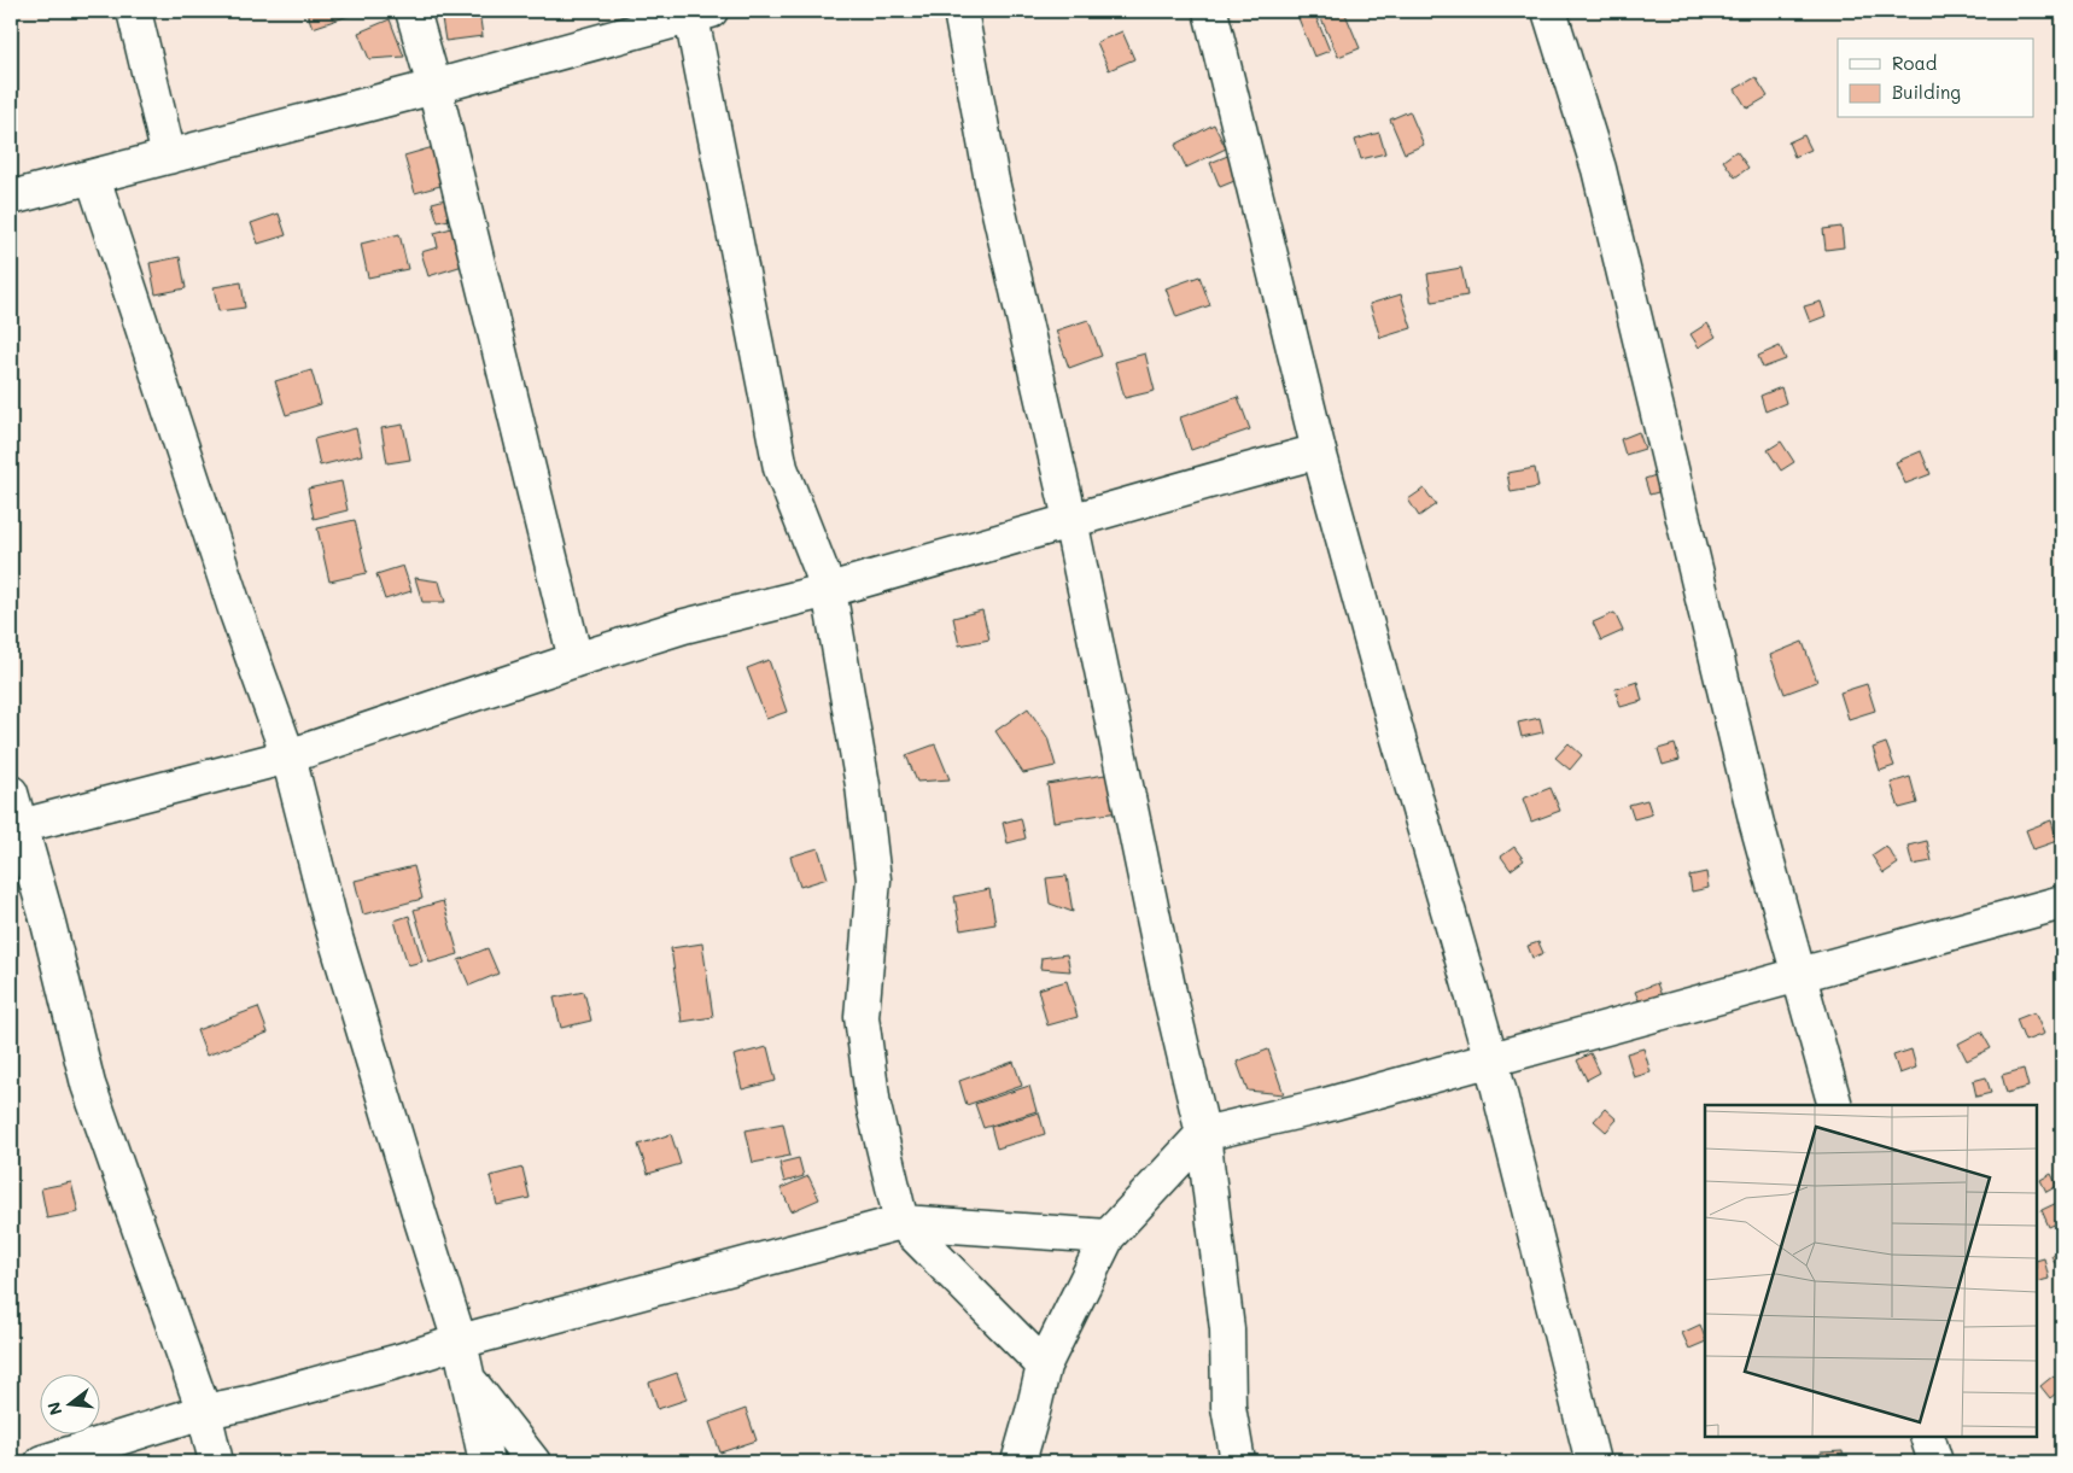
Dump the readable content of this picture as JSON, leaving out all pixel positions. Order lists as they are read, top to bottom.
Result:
{
  "legend": ["Road", "Building"],
  "north": "left"
}
